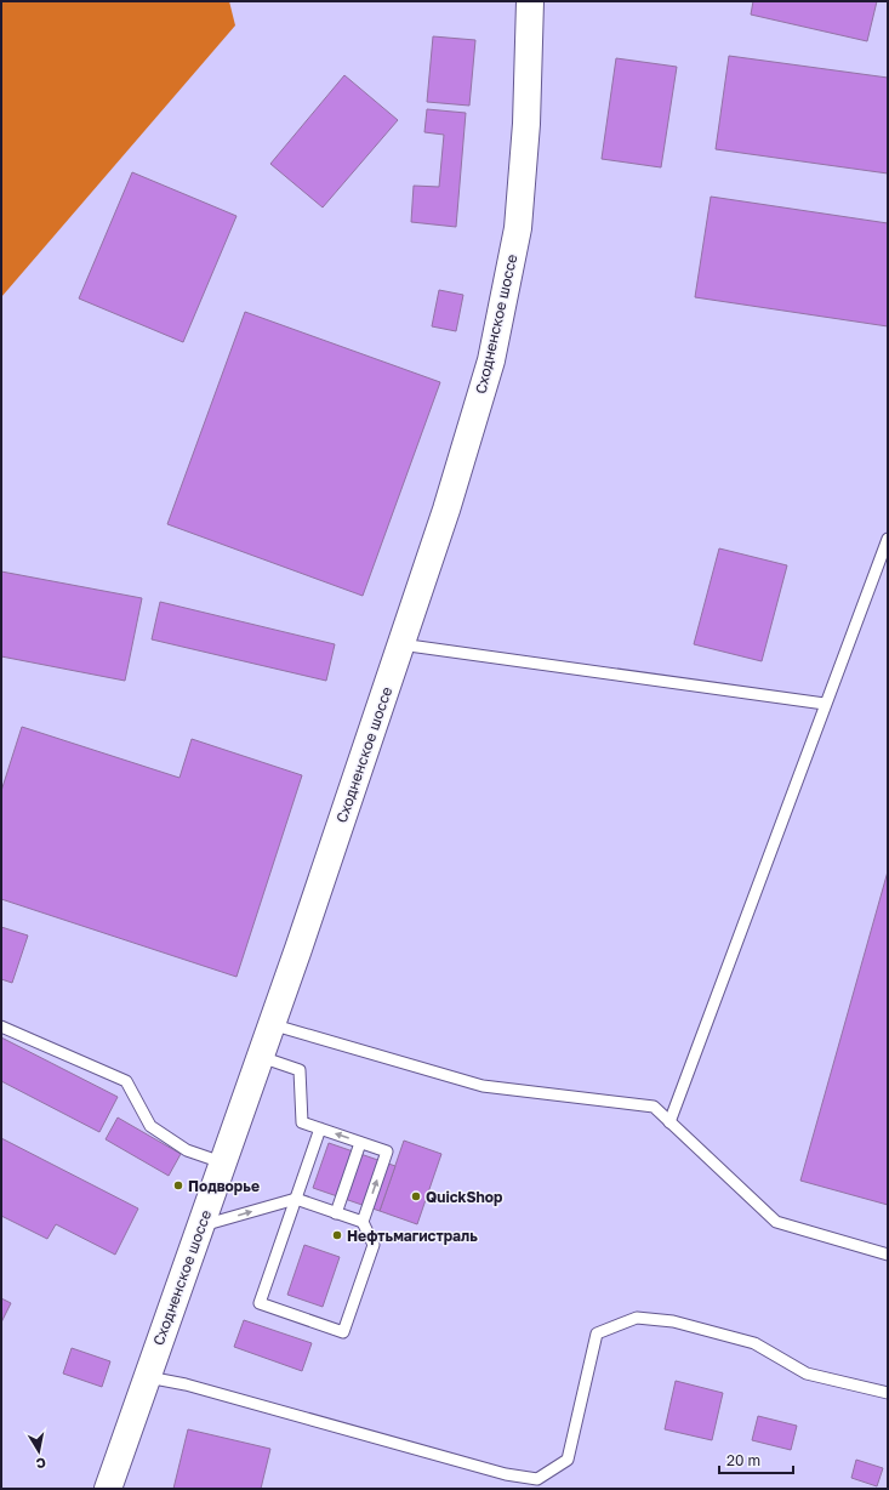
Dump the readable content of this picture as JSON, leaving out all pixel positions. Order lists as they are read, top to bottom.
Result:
{
  "streets": {
    "main road": ["Сходненское шоссе"]
  },
  "places": ["Подворье", "QuickShop", "Нефтьмагистраль"],
  "scale_bar": "20 m",
  "north": "bottom"
}
